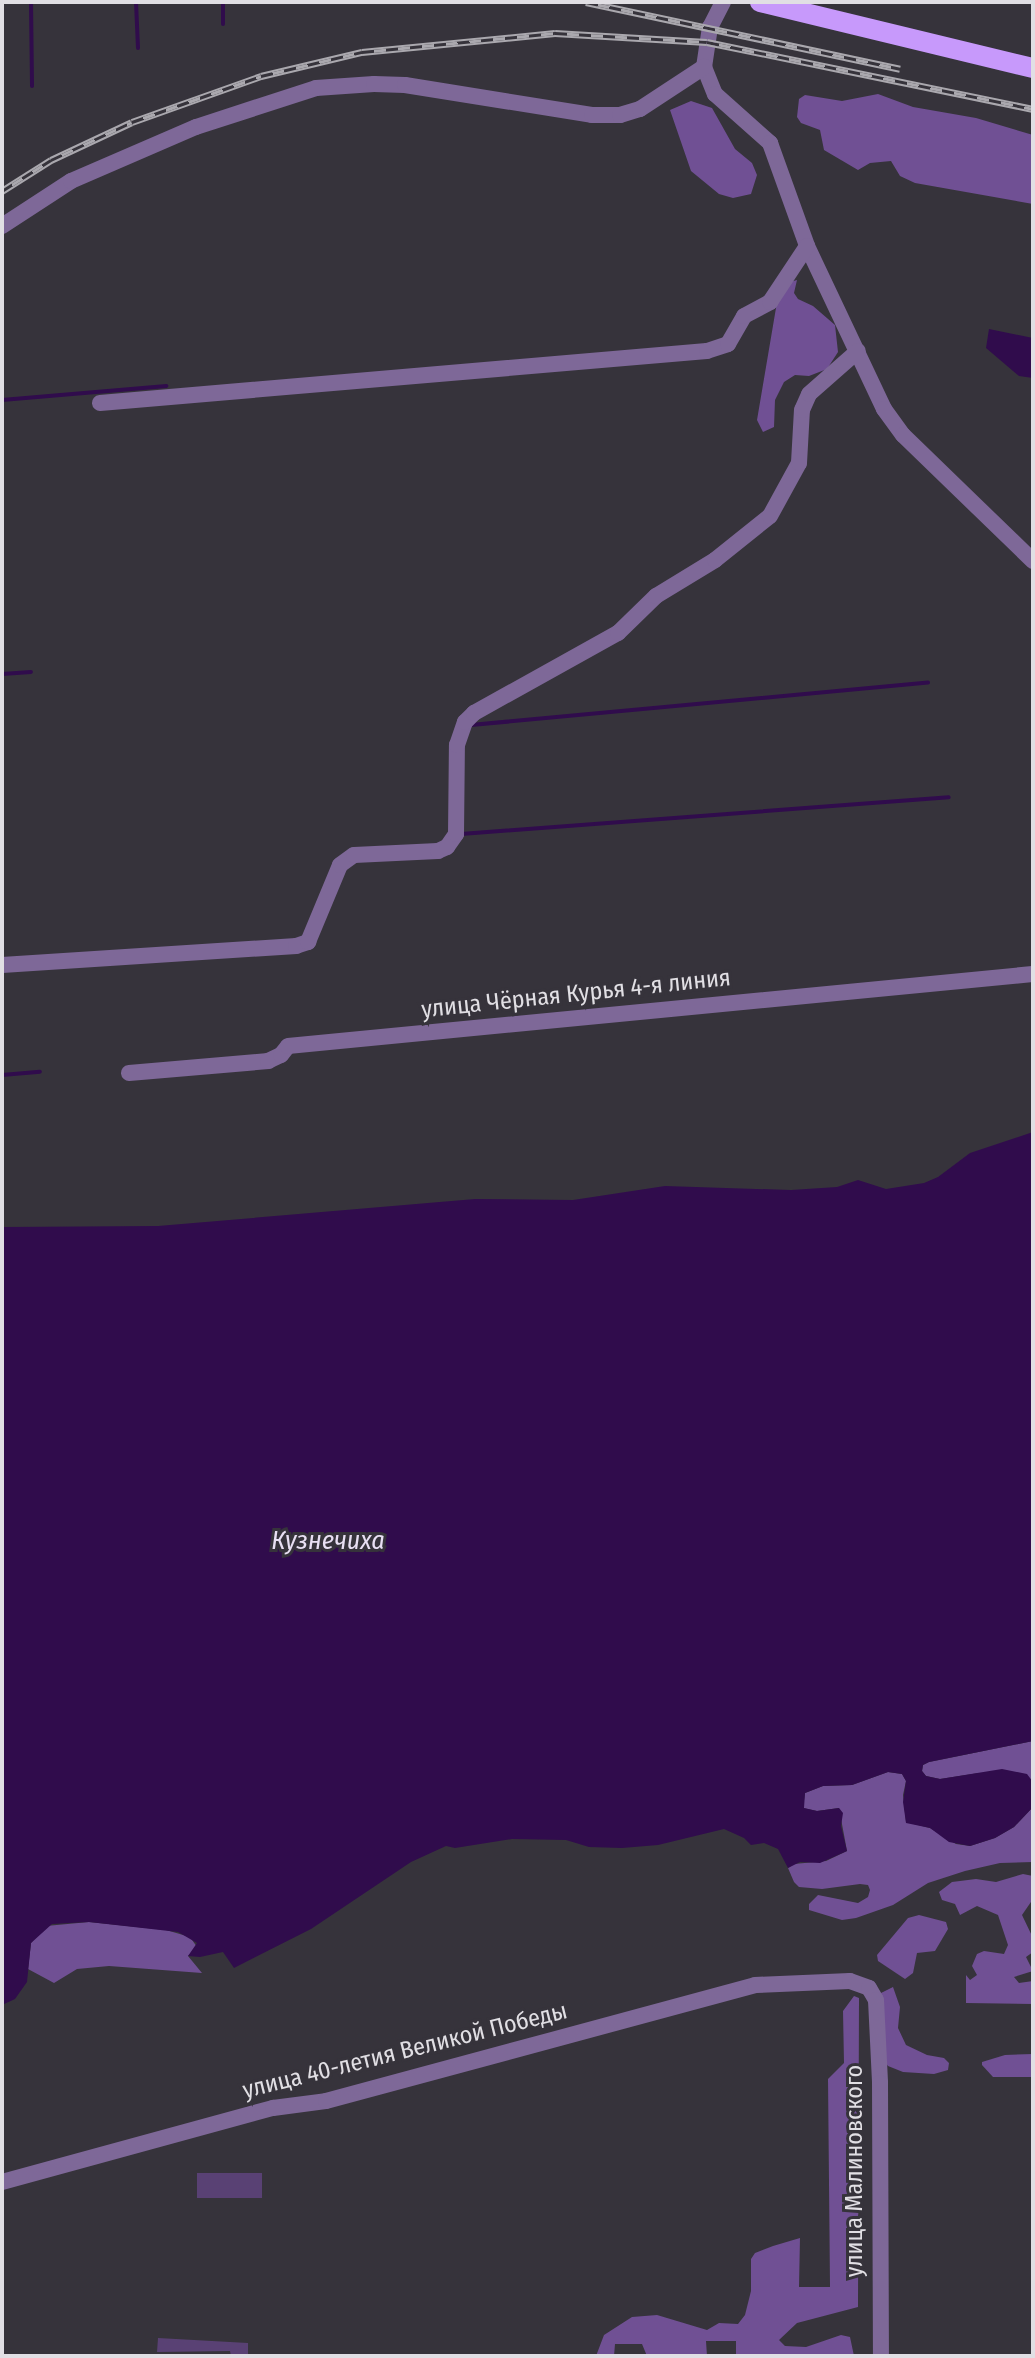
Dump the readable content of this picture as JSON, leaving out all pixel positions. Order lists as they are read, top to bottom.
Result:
{
  "streets": {
    "street": ["улица Чёрная Курья 4-я линия", "улица 40-летия Великой Победы", "улица Малиновского"]
  },
  "crossings": [
    ["улица 40-летия Великой Победы", "улица Малиновского"]
  ],
  "water": ["Кузнечиха"]
}
